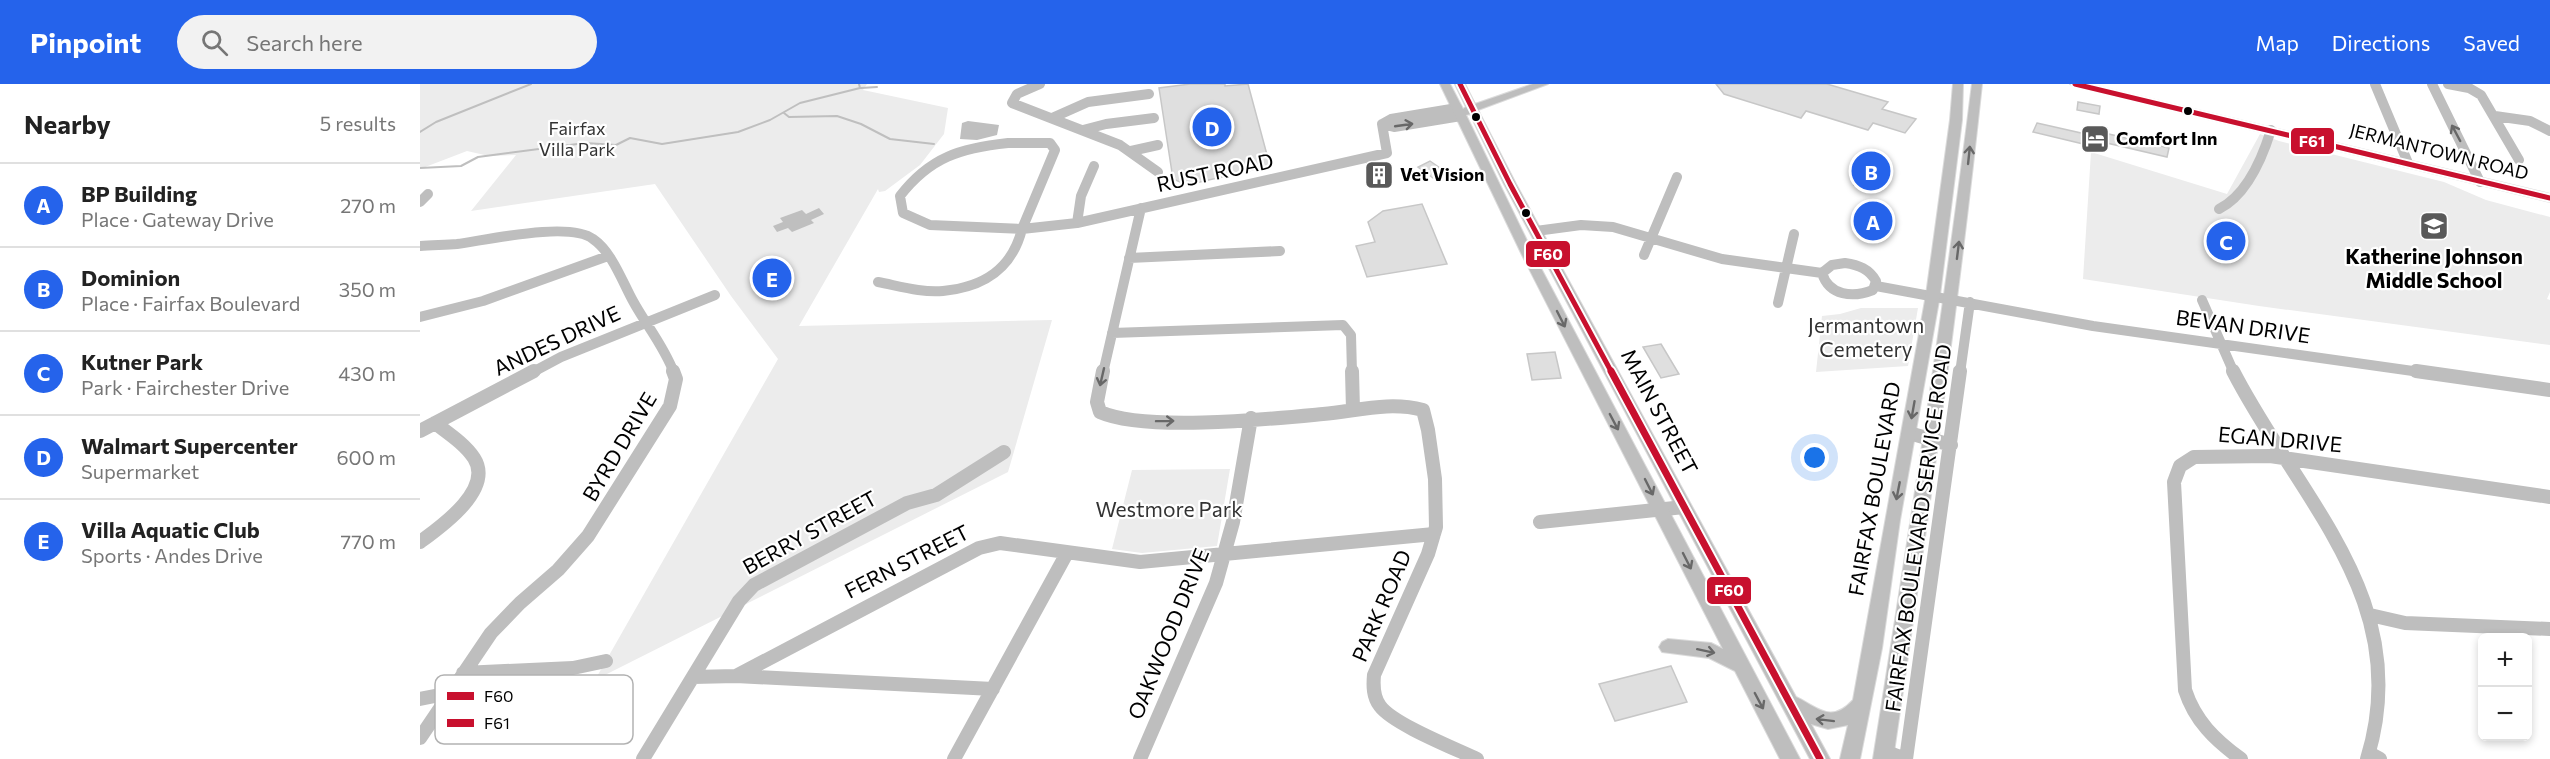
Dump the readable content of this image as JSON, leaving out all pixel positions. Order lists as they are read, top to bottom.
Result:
{
  "streets": {
    "main road": ["JERMANTOWN ROAD", "MAIN STREET", "FAIRFAX BOULEVARD"],
    "street": [
      "RUST ROAD",
      "BEVAN DRIVE",
      "ANDES DRIVE",
      "EGAN DRIVE",
      "BYRD DRIVE",
      "FAIRFAX BOULEVARD SERVICE ROAD",
      "BERRY STREET",
      "FERN STREET",
      "PARK ROAD",
      "OAKWOOD DRIVE"
    ]
  },
  "crossings": [
    ["RUST ROAD", "MAIN STREET"],
    ["BEVAN DRIVE", "FAIRFAX BOULEVARD"],
    ["BEVAN DRIVE", "FAIRFAX BOULEVARD SERVICE ROAD"],
    ["ANDES DRIVE", "BYRD DRIVE"],
    ["FERN STREET", "PARK ROAD"],
    ["FERN STREET", "OAKWOOD DRIVE"]
  ],
  "parks": ["Fairfax Villa Park", "Jermantown Cemetery", "Westmore Park"],
  "places": {
    "hotel": ["Comfort Inn"],
    "building": ["Vet Vision"],
    "school or university": ["Katherine Johnson Middle School"]
  },
  "lines": ["transit line F60", "transit line F61"],
  "legend": ["F60", "F61"],
  "page": {
    "header": "Pinpoint",
    "search": "Search here",
    "nav": ["Map", "Directions", "Saved"],
    "heading": ["Nearby", "5 results"],
    "pins": [
      "D",
      "B",
      "A",
      "C",
      "E"
    ],
    "list": [
      {
        "mark": "A",
        "name": "BP Building",
        "note": "Place · Gateway Drive",
        "value": "270 m"
      },
      {
        "mark": "B",
        "name": "Dominion",
        "note": "Place · Fairfax Boulevard",
        "value": "350 m"
      },
      {
        "mark": "C",
        "name": "Kutner Park",
        "note": "Park · Fairchester Drive",
        "value": "430 m"
      },
      {
        "mark": "D",
        "name": "Walmart Supercenter",
        "note": "Supermarket",
        "value": "600 m"
      },
      {
        "mark": "E",
        "name": "Villa Aquatic Club",
        "note": "Sports · Andes Drive",
        "value": "770 m"
      }
    ],
    "map_buttons": ["+", "−"]
  }
}
